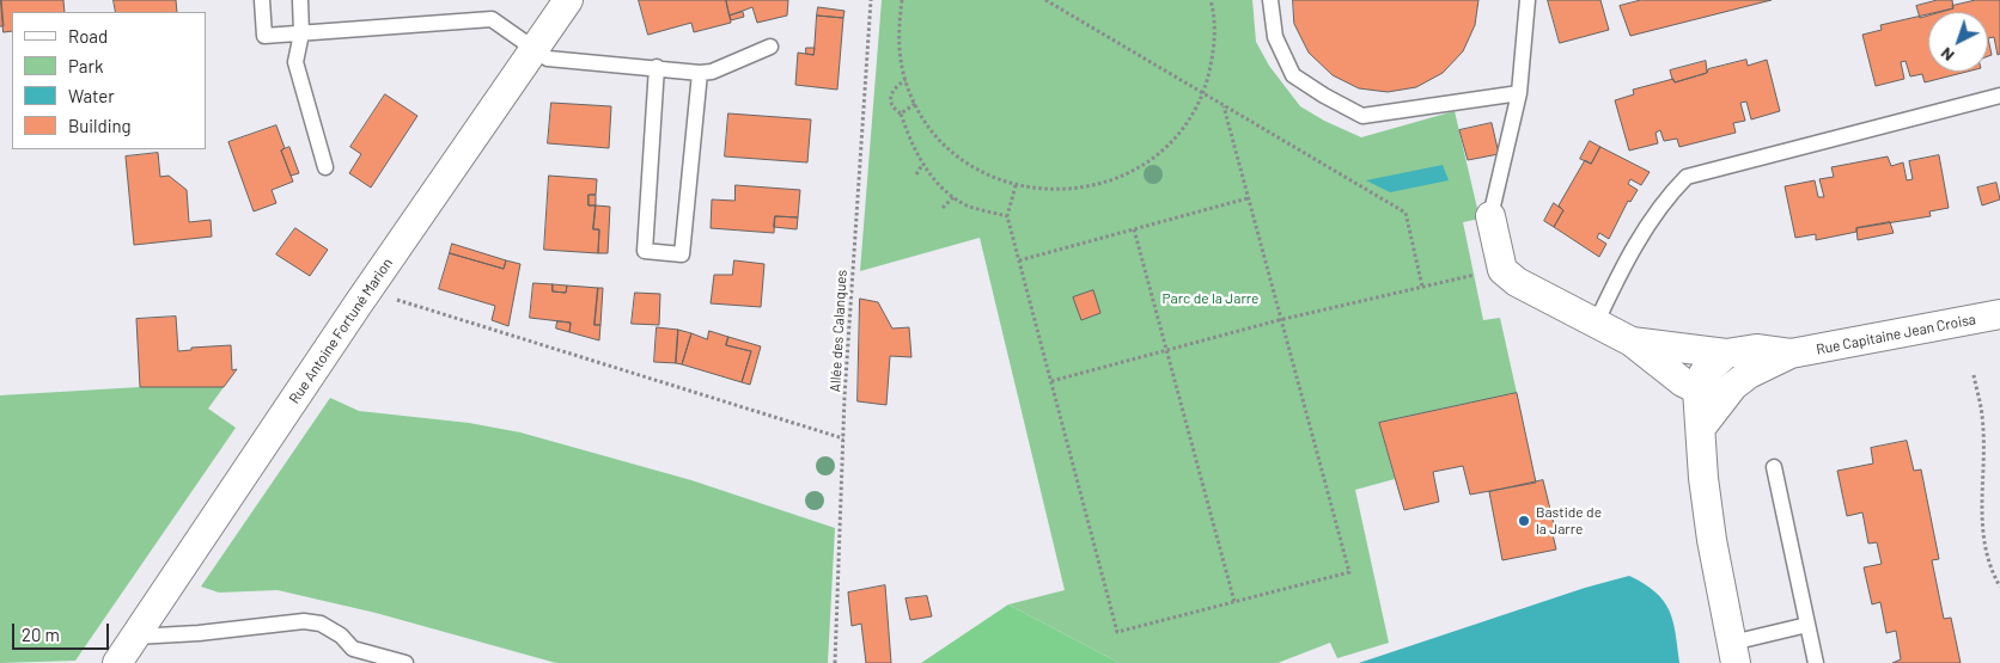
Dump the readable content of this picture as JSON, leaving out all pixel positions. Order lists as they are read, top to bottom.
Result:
{
  "streets": {
    "street": ["Rue Antoine Fortuné Marion", "Rue Capitaine Jean Croisa"],
    "path": ["Allée des Calanques"]
  },
  "parks": ["Parc de la Jarre"],
  "places": ["Bastide de la Jarre"],
  "legend": [
    "Road",
    "Park",
    "Water",
    "Building"
  ],
  "scale_bar": "20 m",
  "north": "bottom left"
}
